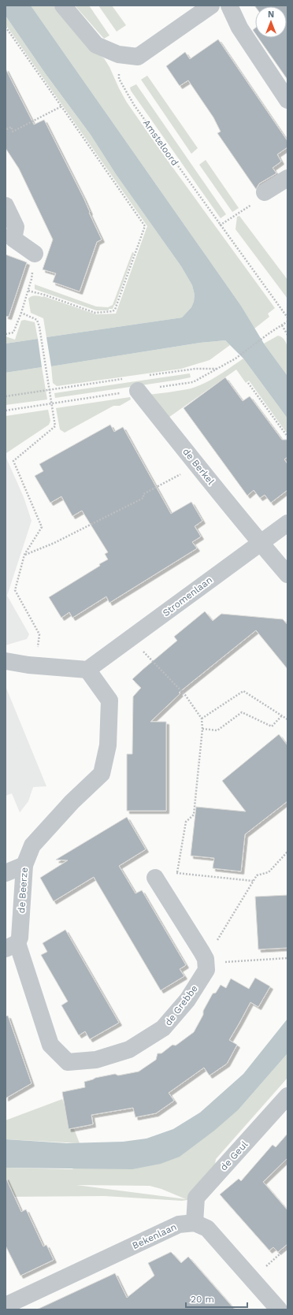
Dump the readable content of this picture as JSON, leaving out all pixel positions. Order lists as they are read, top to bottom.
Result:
{
  "streets": {
    "street": [
      "de Berkel",
      "Stromenlaan",
      "de Beerze",
      "de Grebbe",
      "de Geul",
      "Bekenlaan"
    ],
    "path": ["Amsteloord"]
  },
  "crossings": [
    ["de Berkel", "Stromenlaan"],
    ["Stromenlaan", "de Beerze"],
    ["de Beerze", "de Grebbe"],
    ["de Geul", "Bekenlaan"]
  ],
  "scale_bar": "20 m",
  "north": "top"
}
